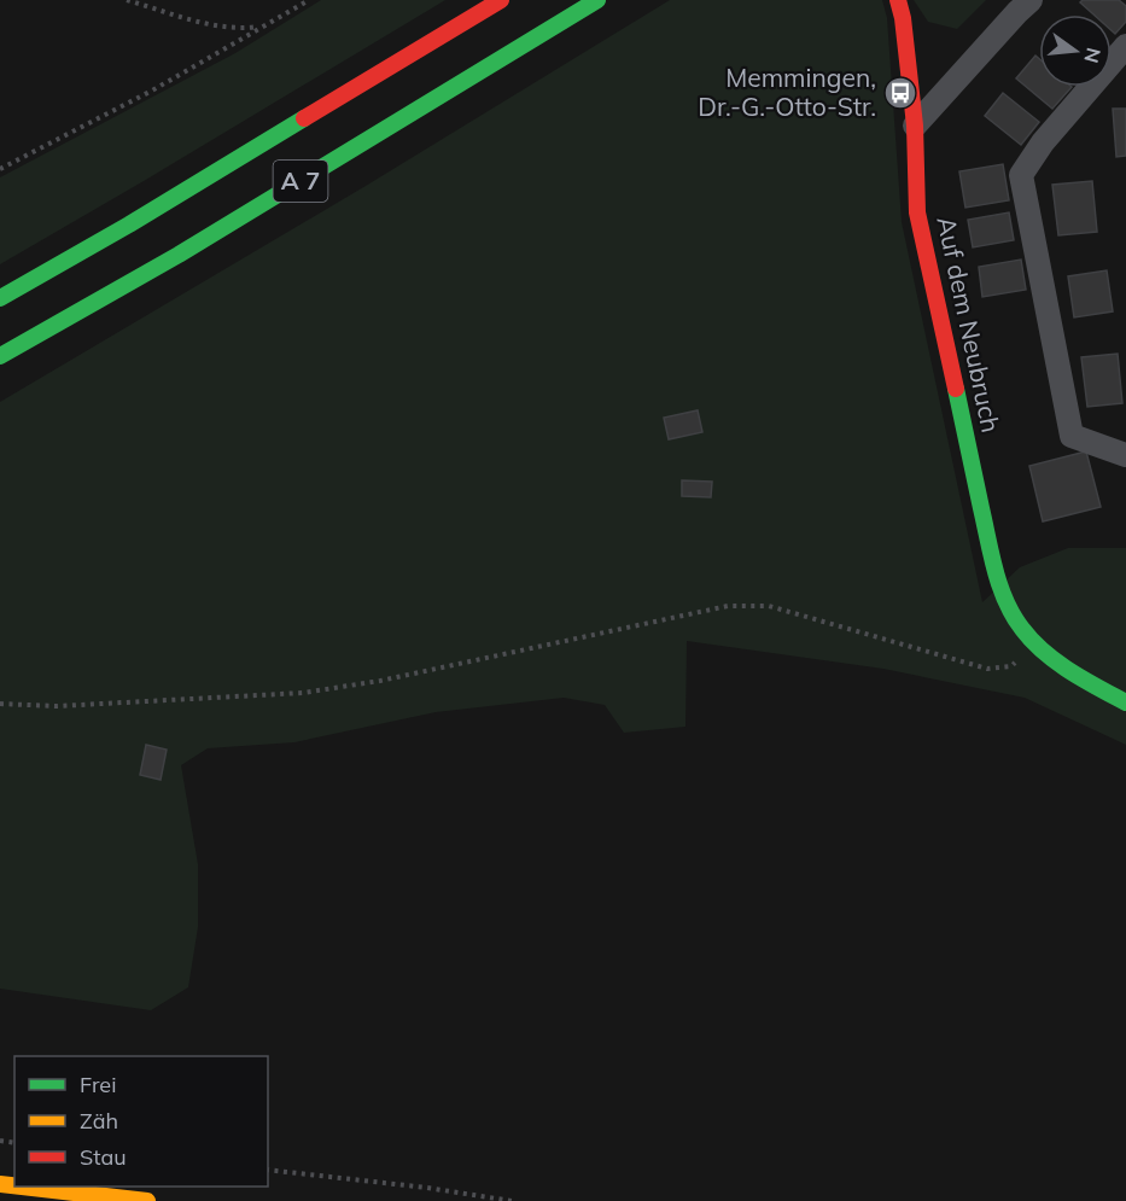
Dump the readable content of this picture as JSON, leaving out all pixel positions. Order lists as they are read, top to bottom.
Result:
{
  "streets": {
    "main road": ["A 7", "Auf dem Neubruch"]
  },
  "places": {
    "bus stop": ["Memmingen, Dr.-G.-Otto-Str."]
  },
  "legend": ["Frei", "Zäh", "Stau"],
  "north": "right"
}
